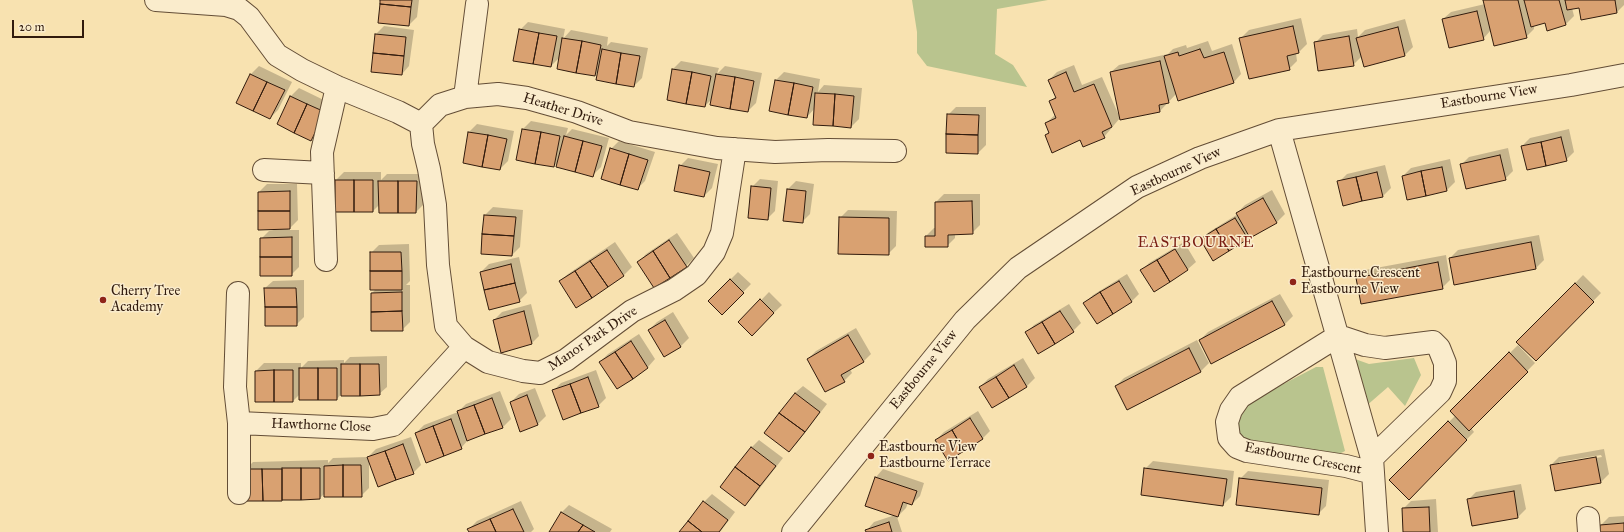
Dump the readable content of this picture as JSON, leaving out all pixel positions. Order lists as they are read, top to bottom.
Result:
{
  "streets": {
    "street": [
      "Eastbourne View",
      "Heather Drive",
      "Manor Park Drive",
      "Hawthorne Close",
      "Eastbourne Crescent"
    ]
  },
  "crossings": [
    ["Eastbourne View", "Eastbourne Crescent"],
    ["Heather Drive", "Manor Park Drive"],
    ["Manor Park Drive", "Hawthorne Close"]
  ],
  "districts": ["EASTBOURNE"],
  "places": ["Eastbourne Crescent Eastbourne View", "Cherry Tree Academy", "Eastbourne View Eastbourne Terrace"],
  "scale_bar": "20 m"
}
